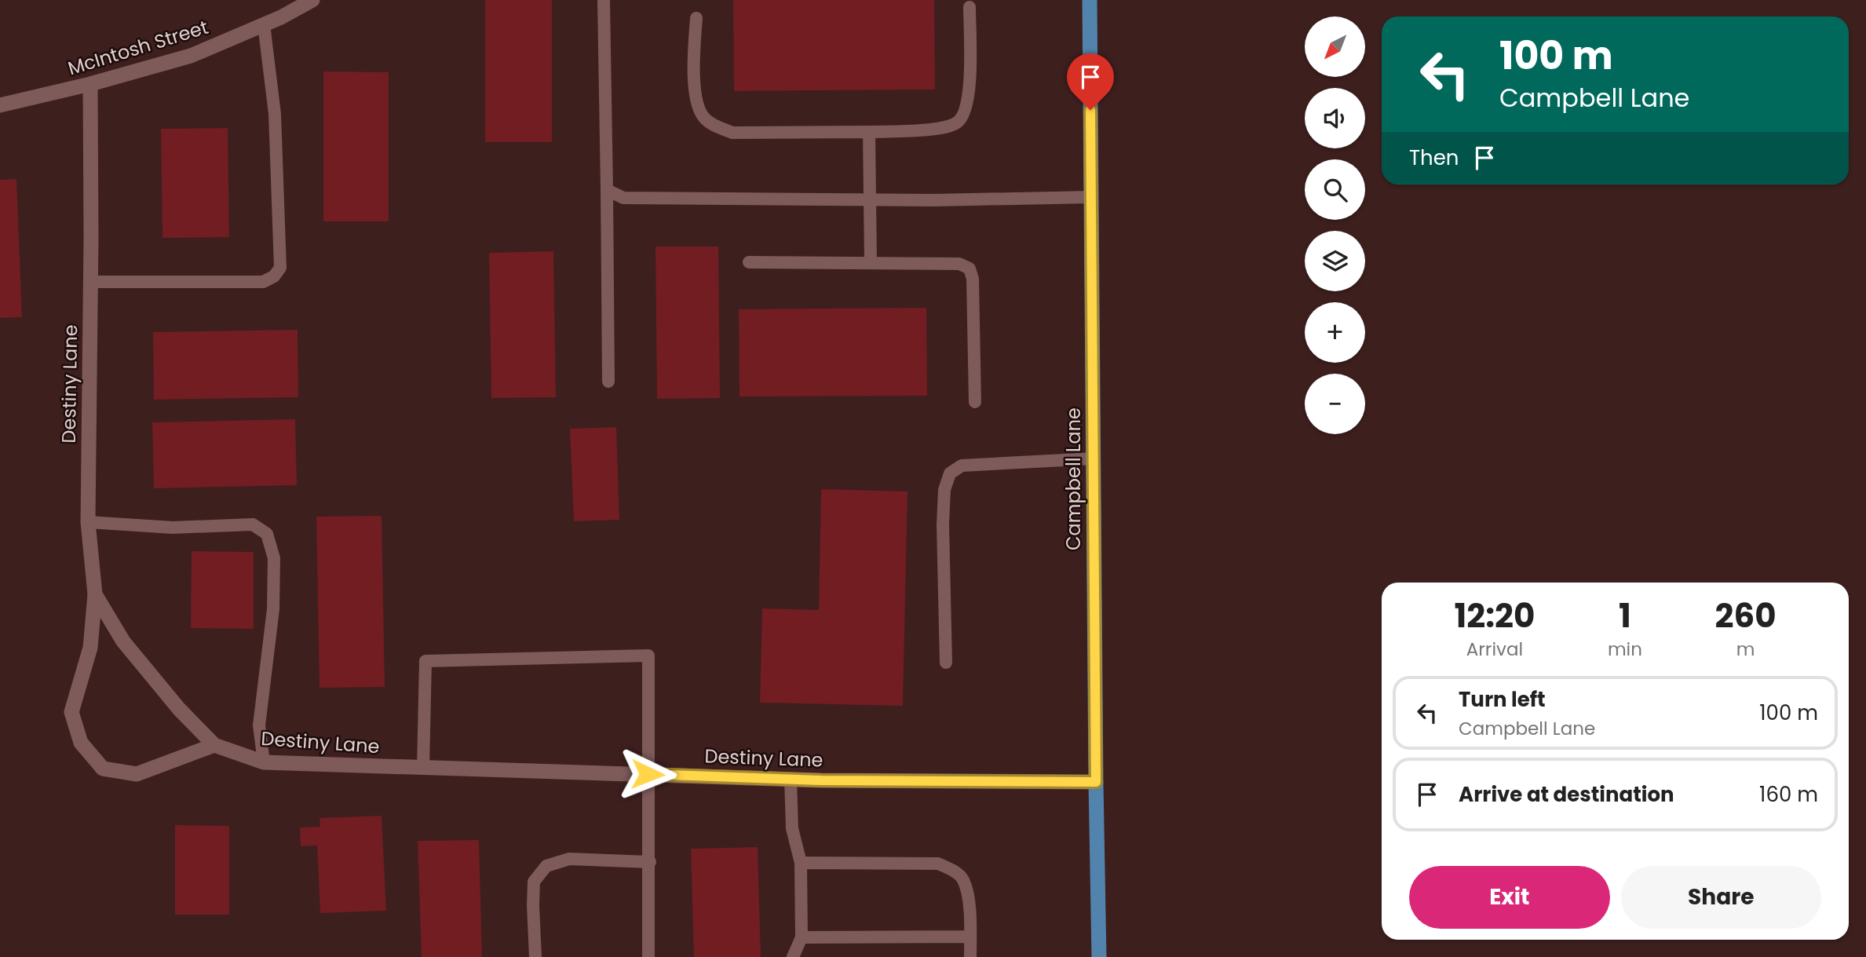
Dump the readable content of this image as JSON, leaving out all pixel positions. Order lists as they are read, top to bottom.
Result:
{
  "streets": {
    "main road": ["Campbell Lane"],
    "street": ["McIntosh Street", "Destiny Lane"]
  },
  "crossings": [
    ["McIntosh Street", "Destiny Lane"],
    ["Destiny Lane", "Campbell Lane"]
  ],
  "north": "bottom left",
  "page": {
    "map_buttons": ["+", "−"],
    "turn": ["100 m", "Campbell Lane"],
    "then": "Then",
    "eta": [
      "12:20",
      "Arrival",
      "1",
      "min",
      "260",
      "m"
    ],
    "list": [
      {
        "name": "Turn left",
        "note": "Campbell Lane",
        "value": "100 m"
      },
      {
        "name": "Arrive at destination",
        "value": "160 m"
      }
    ],
    "buttons": ["Exit", "Share"]
  }
}
